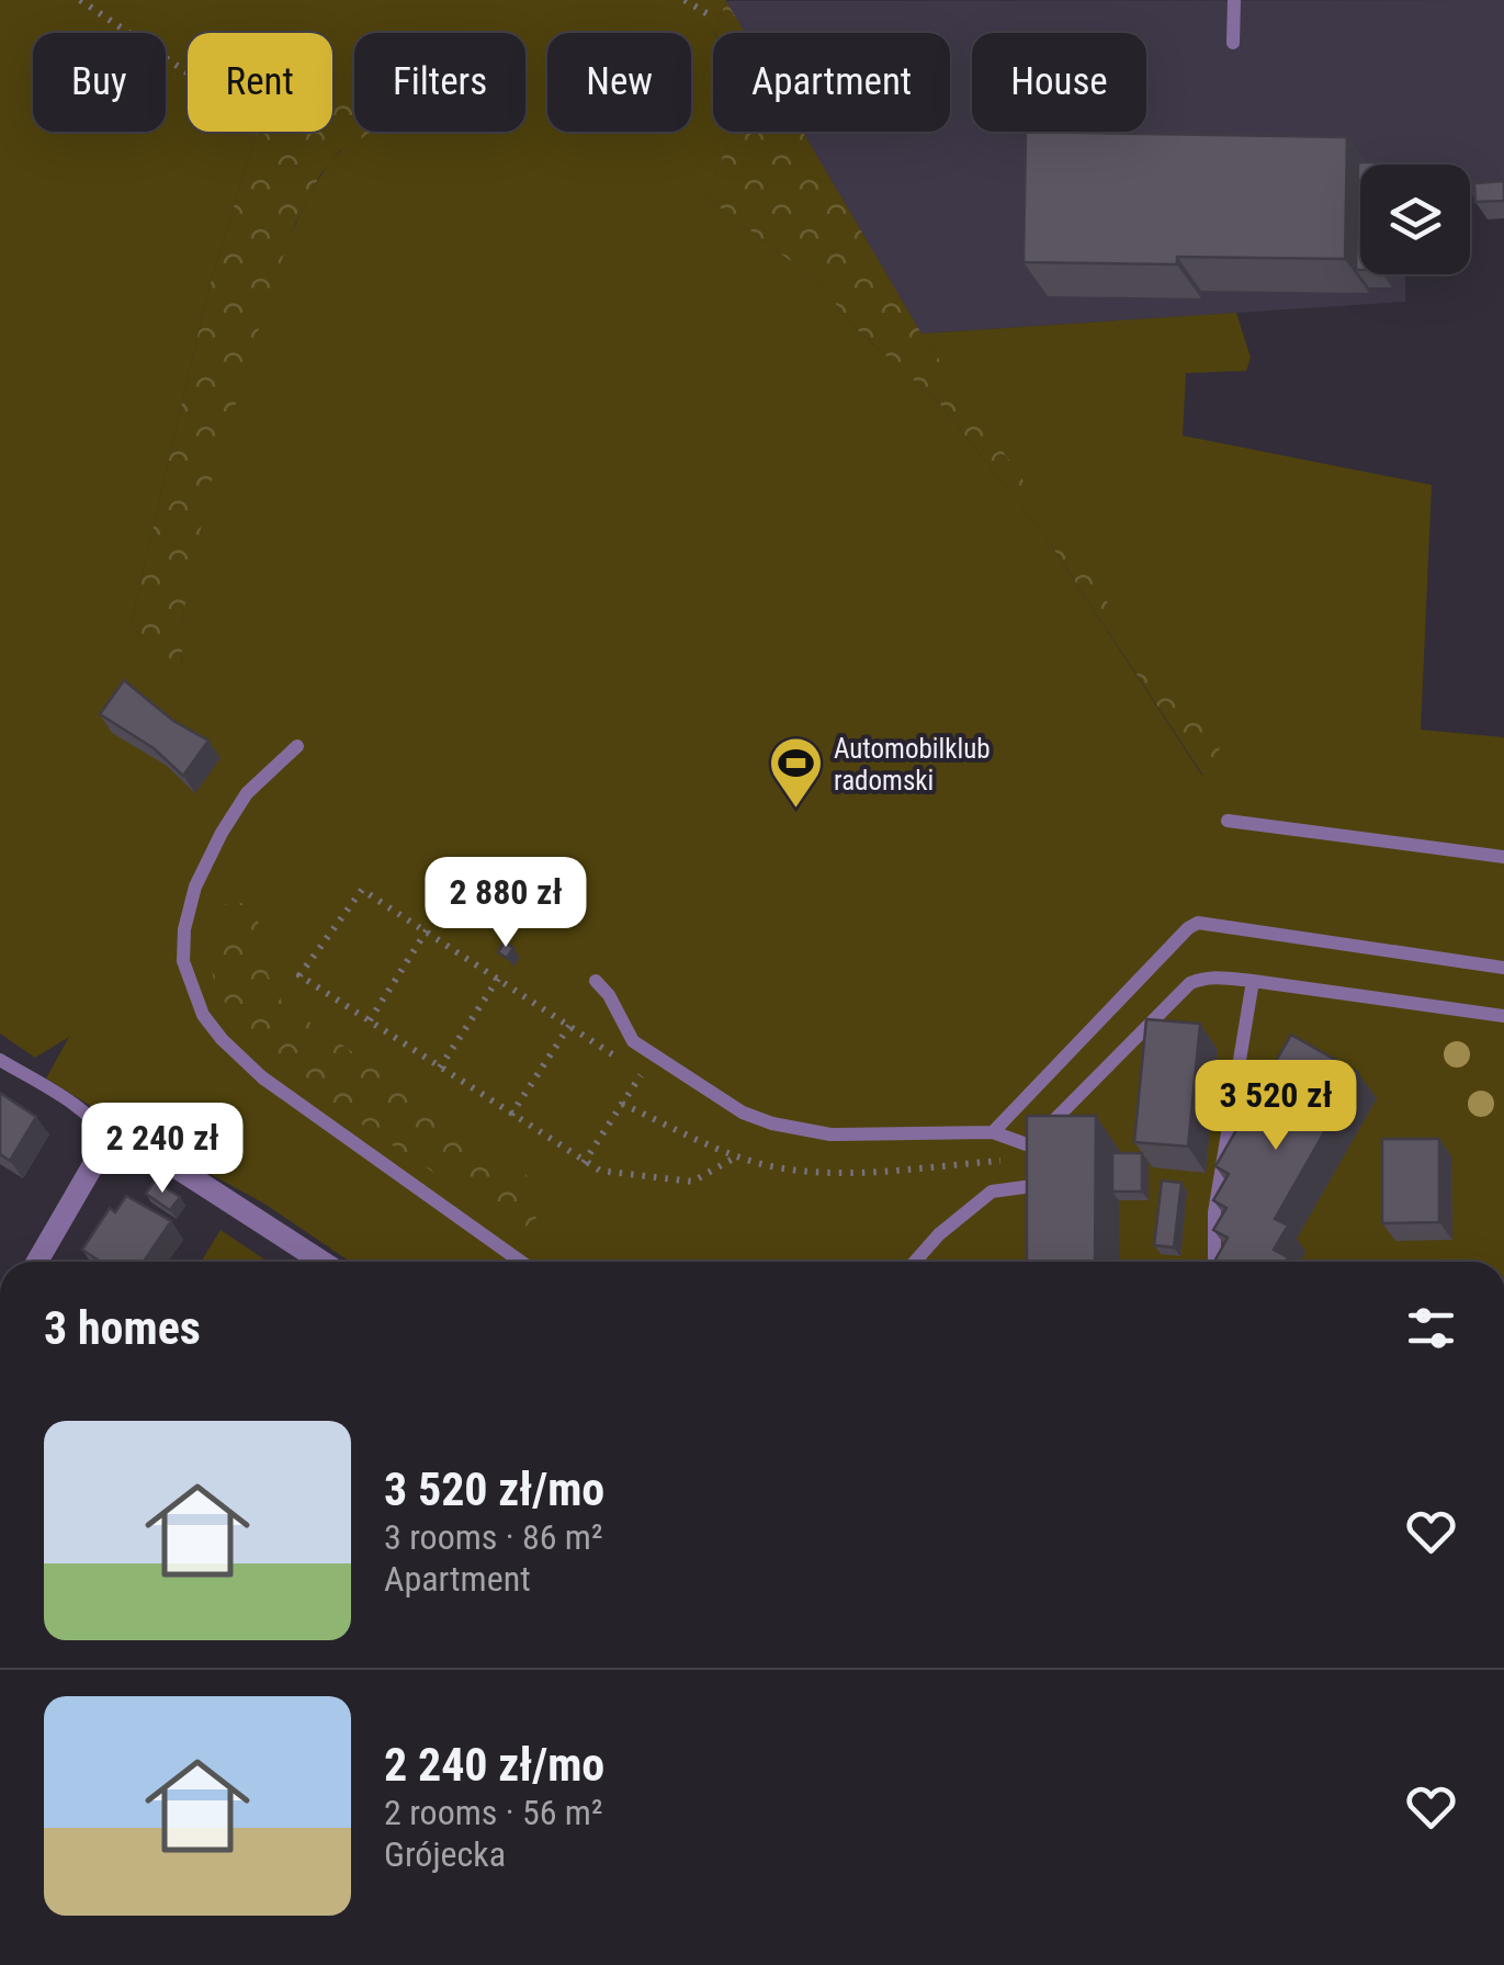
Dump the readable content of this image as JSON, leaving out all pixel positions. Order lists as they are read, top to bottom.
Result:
{
  "places": {
    "sports": ["Automobilklub radomski"]
  },
  "page": {
    "chip": [
      "Buy",
      "Rent",
      "Filters",
      "New",
      "Apartment",
      "House"
    ],
    "price": ["2 880 zł", "3 520 zł", "2 240 zł"],
    "heading": "3 homes",
    "list": [
      {
        "name": "3 520 zł/mo",
        "note": "3 rooms · 86 m² · Apartment"
      },
      {
        "name": "2 240 zł/mo",
        "note": "2 rooms · 56 m² · Grójecka"
      }
    ]
  }
}
